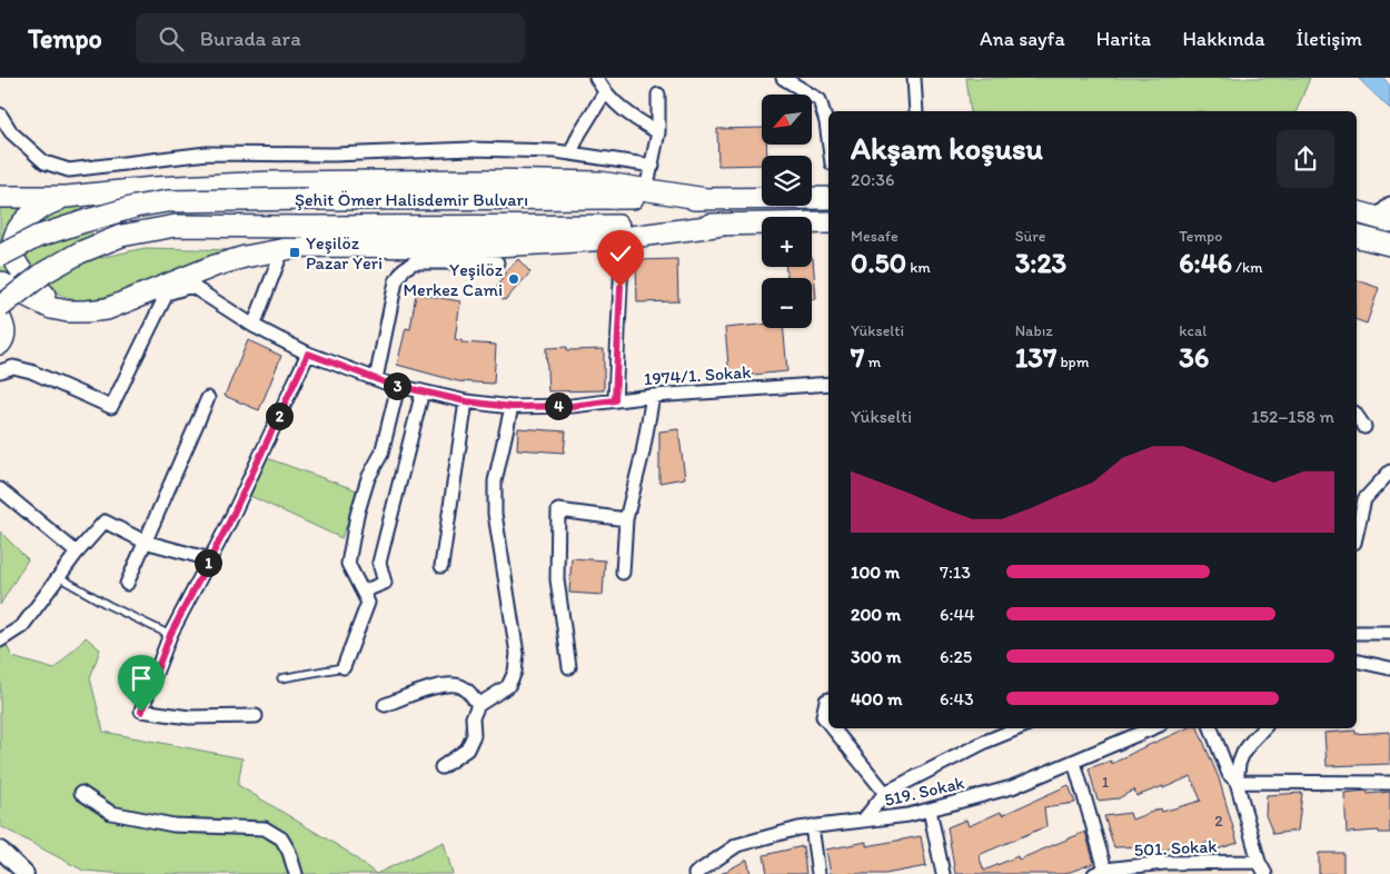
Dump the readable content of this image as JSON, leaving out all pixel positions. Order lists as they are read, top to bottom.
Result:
{
  "streets": {
    "highway": ["Şehit Ömer Halisdemir Bulvarı"],
    "street": ["1974/1. Sokak", "519. Sokak", "501. Sokak"]
  },
  "places": {
    "transit": ["Yeşilöz Pazar Yeri"],
    "other": ["Yeşilöz Merkez Cami"]
  },
  "house_numbers": ["1", "2"],
  "north": "bottom left",
  "page": {
    "header": "Tempo",
    "search": "Burada ara",
    "nav": [
      "Ana sayfa",
      "Harita",
      "Hakkında",
      "İletişim"
    ],
    "map_buttons": ["+", "−"],
    "heading": ["Akşam koşusu", "20:36"],
    "stats": [
      ["Mesafe", "0.50 km"],
      ["Süre", "3:23"],
      ["Tempo", "6:46 /km"],
      ["Yükselti", "7 m"],
      ["Nabız", "137 bpm"],
      ["kcal", "36"]
    ],
    "pins": [
      "3",
      "4",
      "2",
      "1"
    ],
    "chart": ["Yükselti", "152–158 m"],
    "list": [
      {
        "name": "100 m",
        "note": "7:13"
      },
      {
        "name": "200 m",
        "note": "6:44"
      },
      {
        "name": "300 m",
        "note": "6:25"
      },
      {
        "name": "400 m",
        "note": "6:43"
      }
    ]
  }
}
